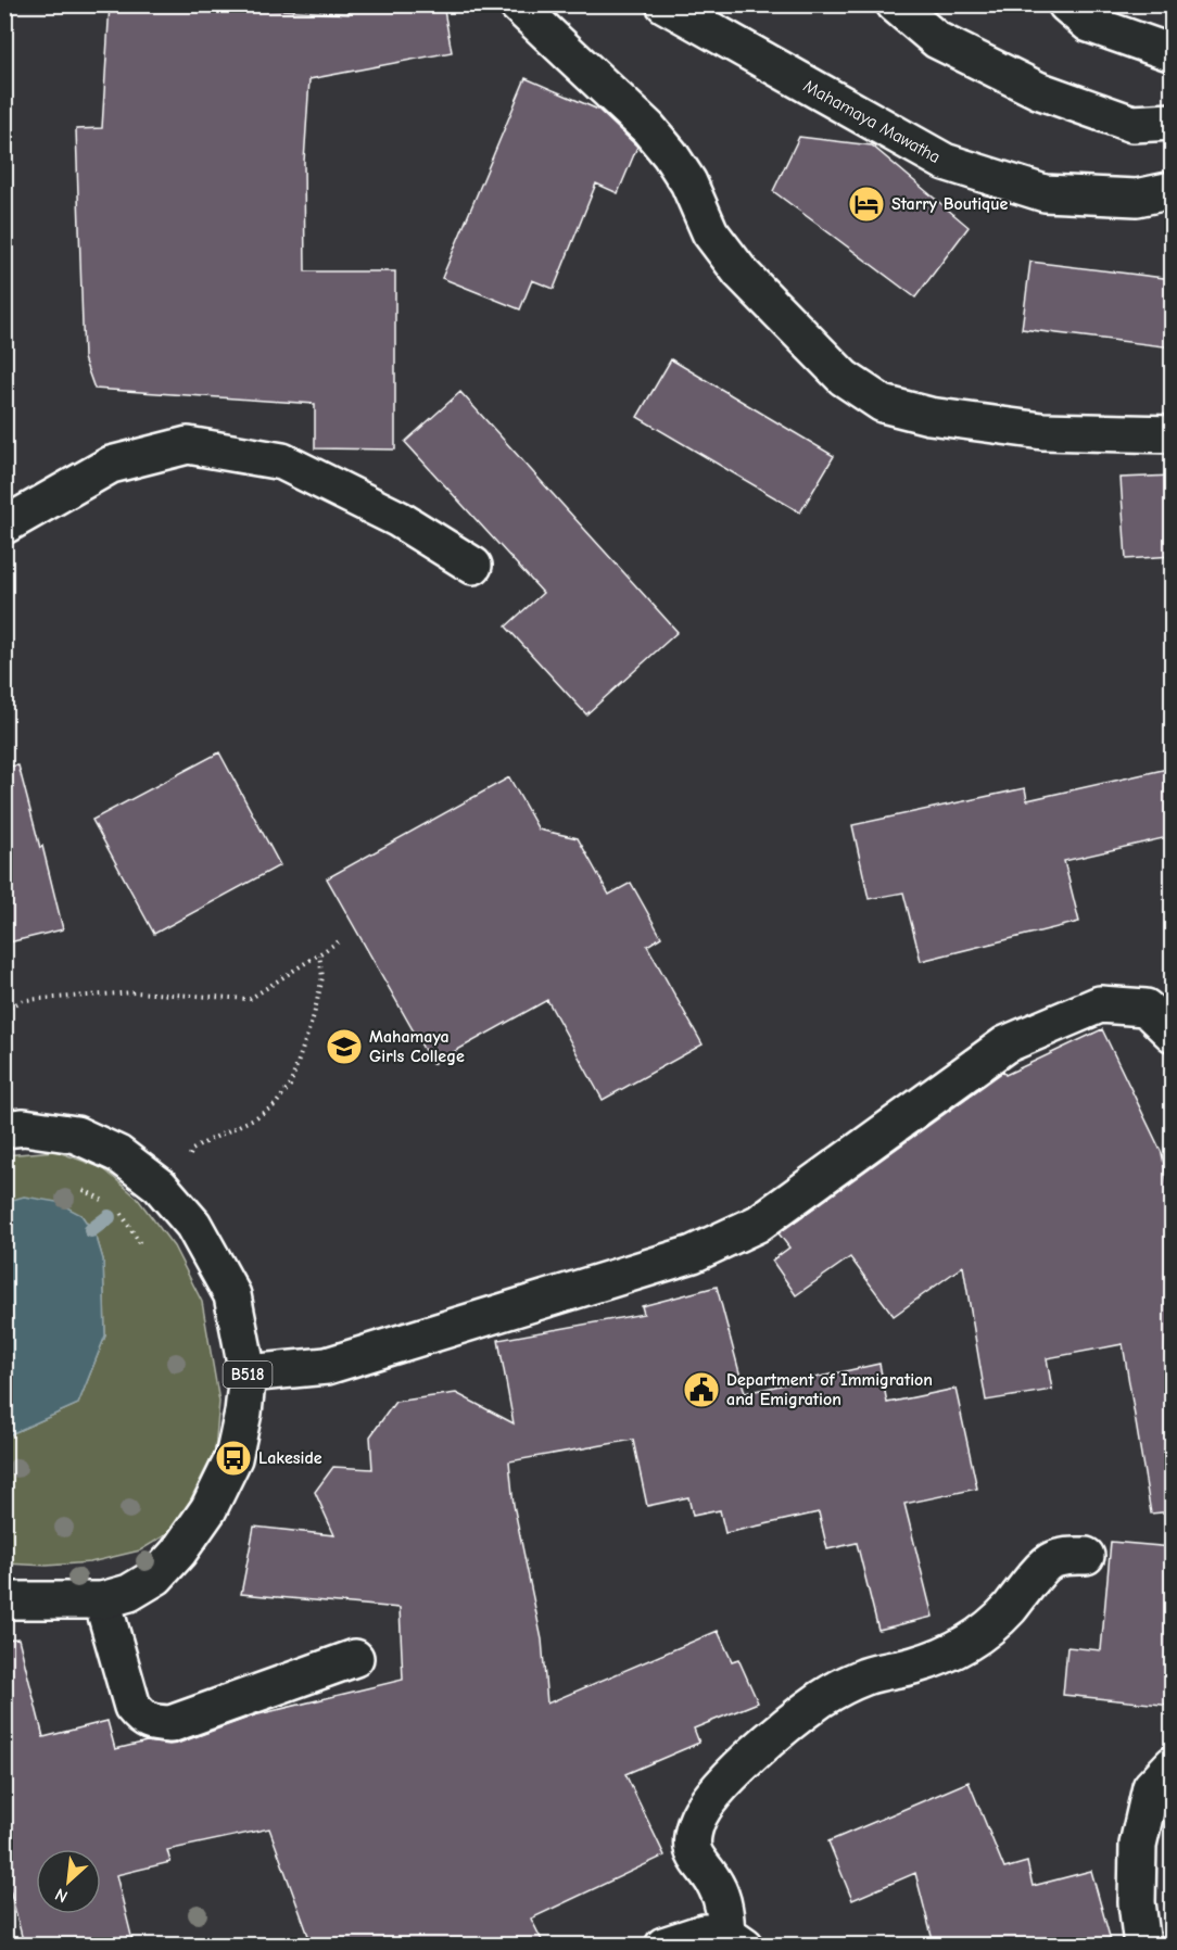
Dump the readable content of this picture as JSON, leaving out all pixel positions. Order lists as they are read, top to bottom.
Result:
{
  "streets": {
    "street": ["Mahamaya Mawatha", "B518"]
  },
  "places": {
    "hotel": ["Starry Boutique"],
    "school or university": ["Mahamaya Girls College"],
    "public building": ["Department of Immigration and Emigration"],
    "bus stop": ["Lakeside"]
  },
  "north": "bottom left"
}
